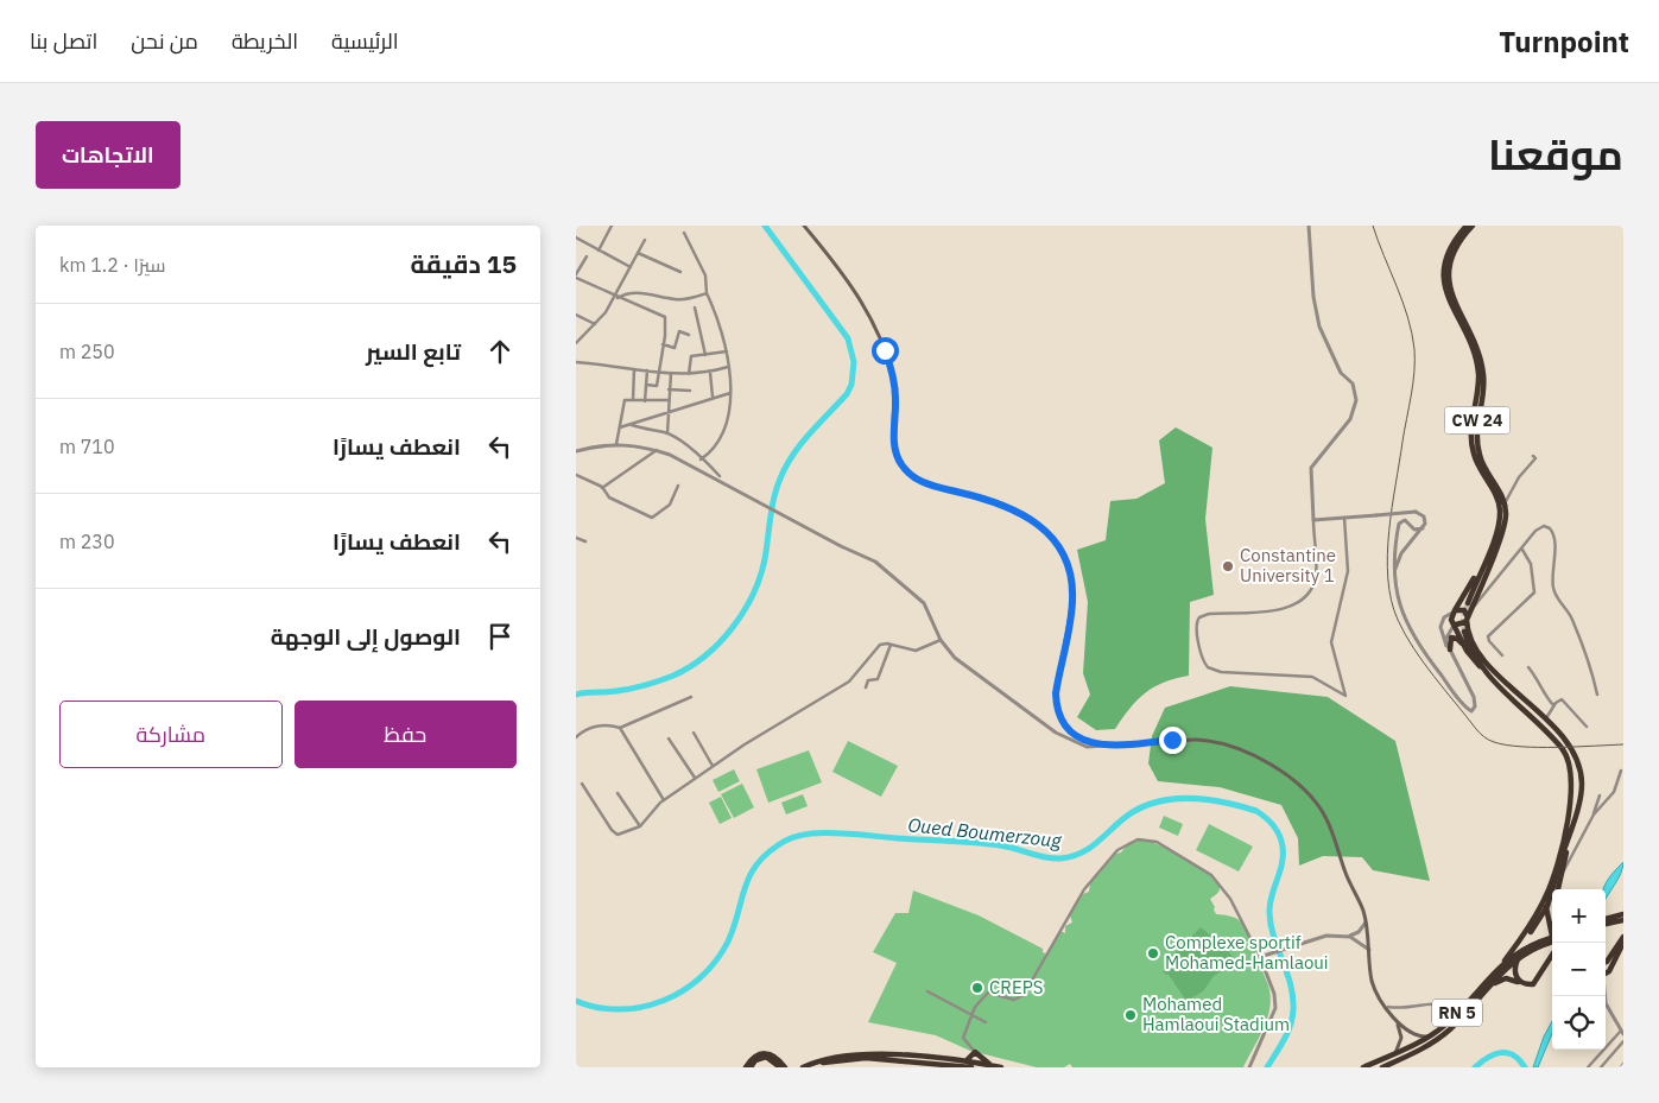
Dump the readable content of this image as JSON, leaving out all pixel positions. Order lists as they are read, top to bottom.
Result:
{
  "streets": {
    "highway": ["CW 24", "RN 5"]
  },
  "water": ["Oued Boumerzoug"],
  "places": [
    "Constantine University 1",
    "Complexe sportif Mohamed-Hamlaoui",
    "CREPS",
    "Mohamed Hamlaoui Stadium"
  ],
  "page": {
    "header": "Turnpoint",
    "nav": [
      "الرئيسية",
      "الخريطة",
      "من نحن",
      "اتصل بنا"
    ],
    "title": "موقعنا",
    "buttons": [
      "الاتجاهات",
      ["حفظ", "مشاركة"]
    ],
    "heading": ["15 دقيقة", "سيرًا · 1.2 km"],
    "list": [
      ["تابع السير", "250 m"],
      ["انعطف يسارًا", "710 m"],
      ["انعطف يسارًا", "230 m"],
      "الوصول إلى الوجهة"
    ],
    "map_buttons": ["+", "−"]
  }
}
